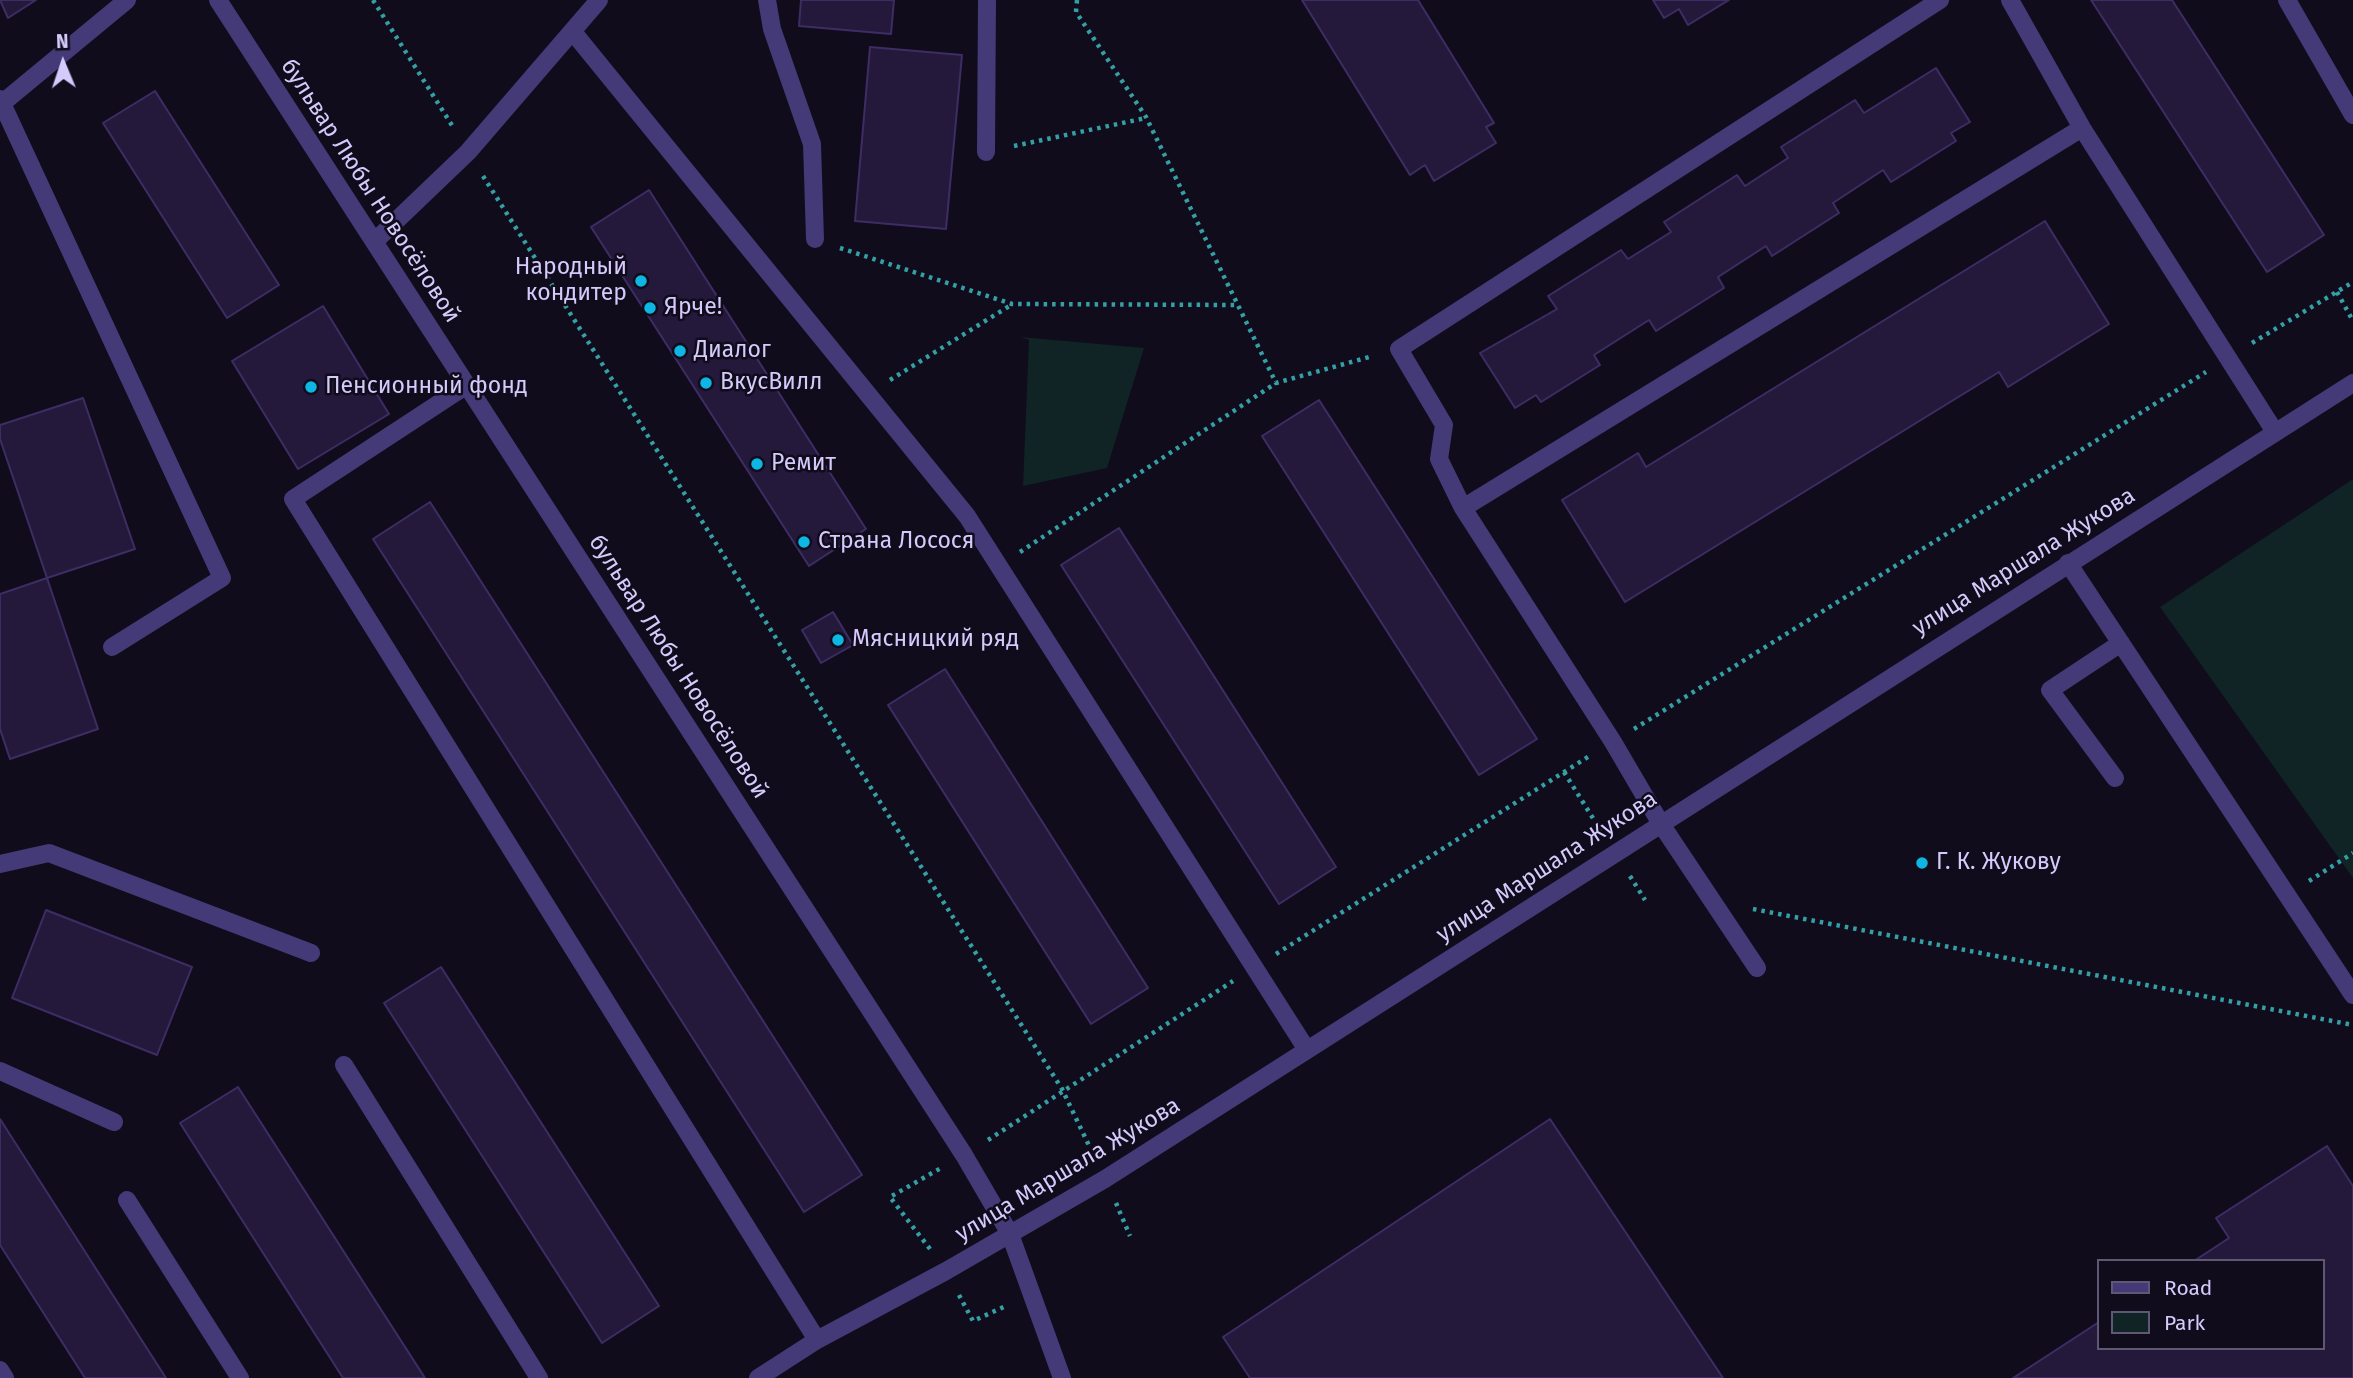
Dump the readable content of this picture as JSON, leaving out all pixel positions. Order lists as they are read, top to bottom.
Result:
{
  "streets": {
    "street": ["бульвар Любы Новосёловой", "улица Маршала Жукова"]
  },
  "crossings": [
    ["бульвар Любы Новосёловой", "улица Маршала Жукова"]
  ],
  "places": [
    "Народный кондитер",
    "Ярче!",
    "Диалог",
    "ВкусВилл",
    "Пенсионный фонд",
    "Ремит",
    "Страна Лосося",
    "Мясницкий ряд",
    "Г. К. Жукову"
  ],
  "legend": ["Road", "Park"],
  "north": "top"
}
